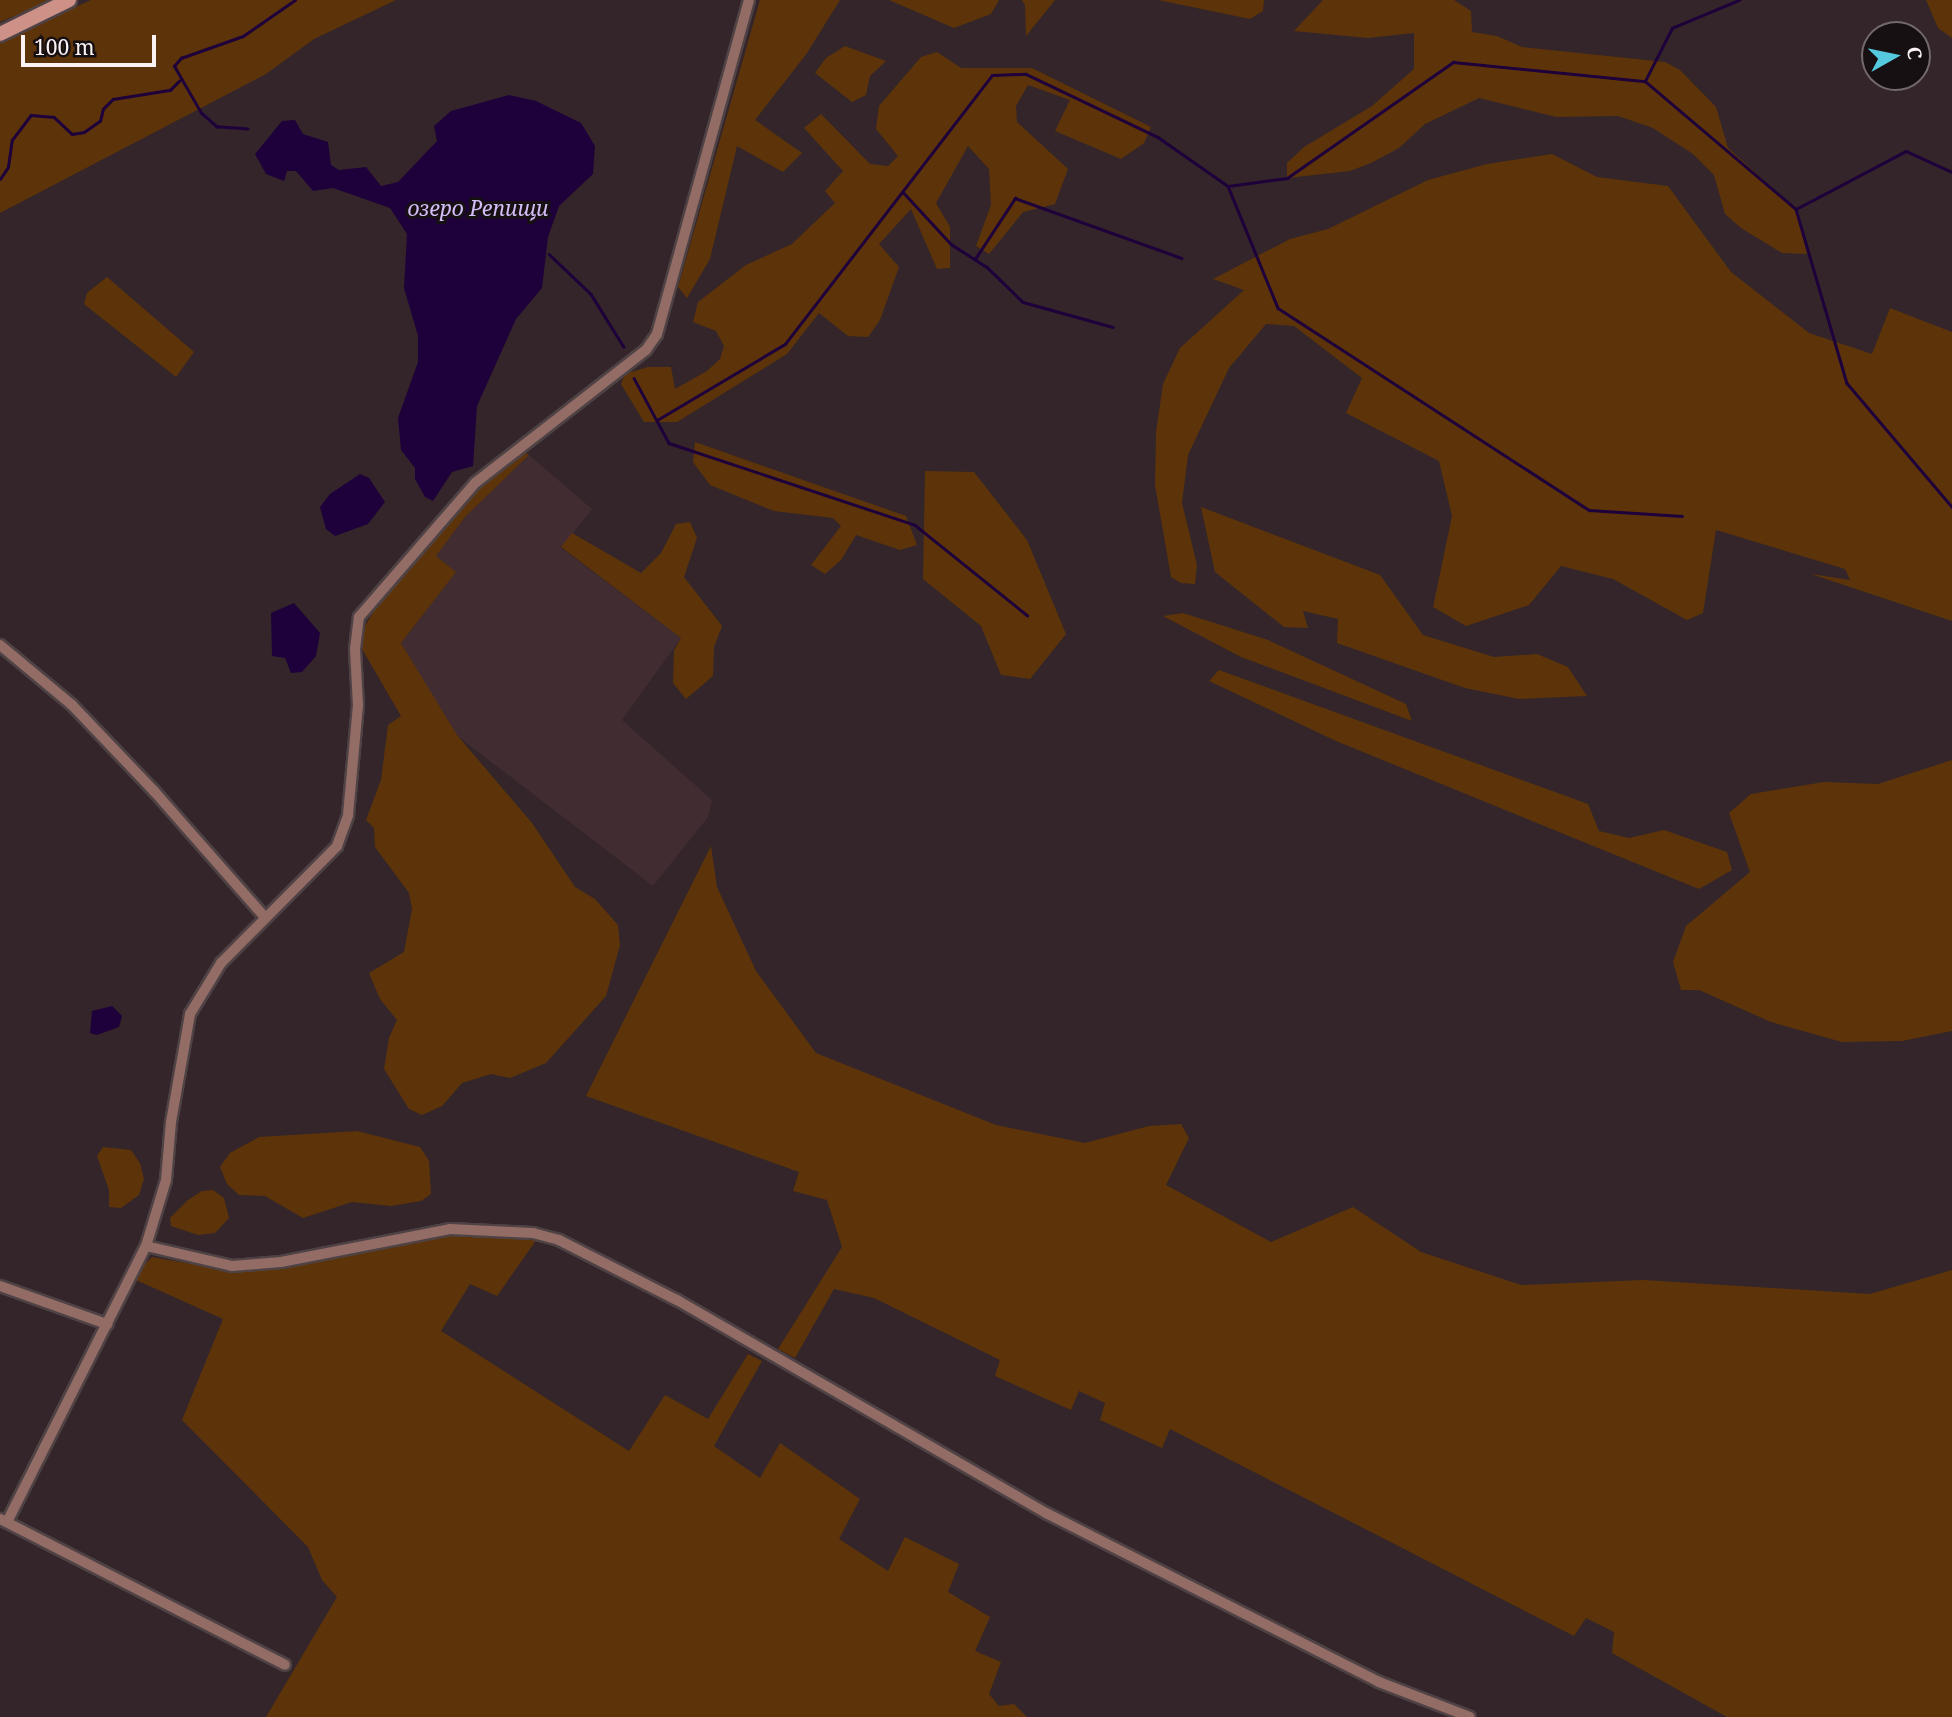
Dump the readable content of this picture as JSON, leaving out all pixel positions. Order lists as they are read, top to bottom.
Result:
{
  "water": ["озеро Репищи"],
  "scale_bar": "100 m",
  "north": "right"
}
